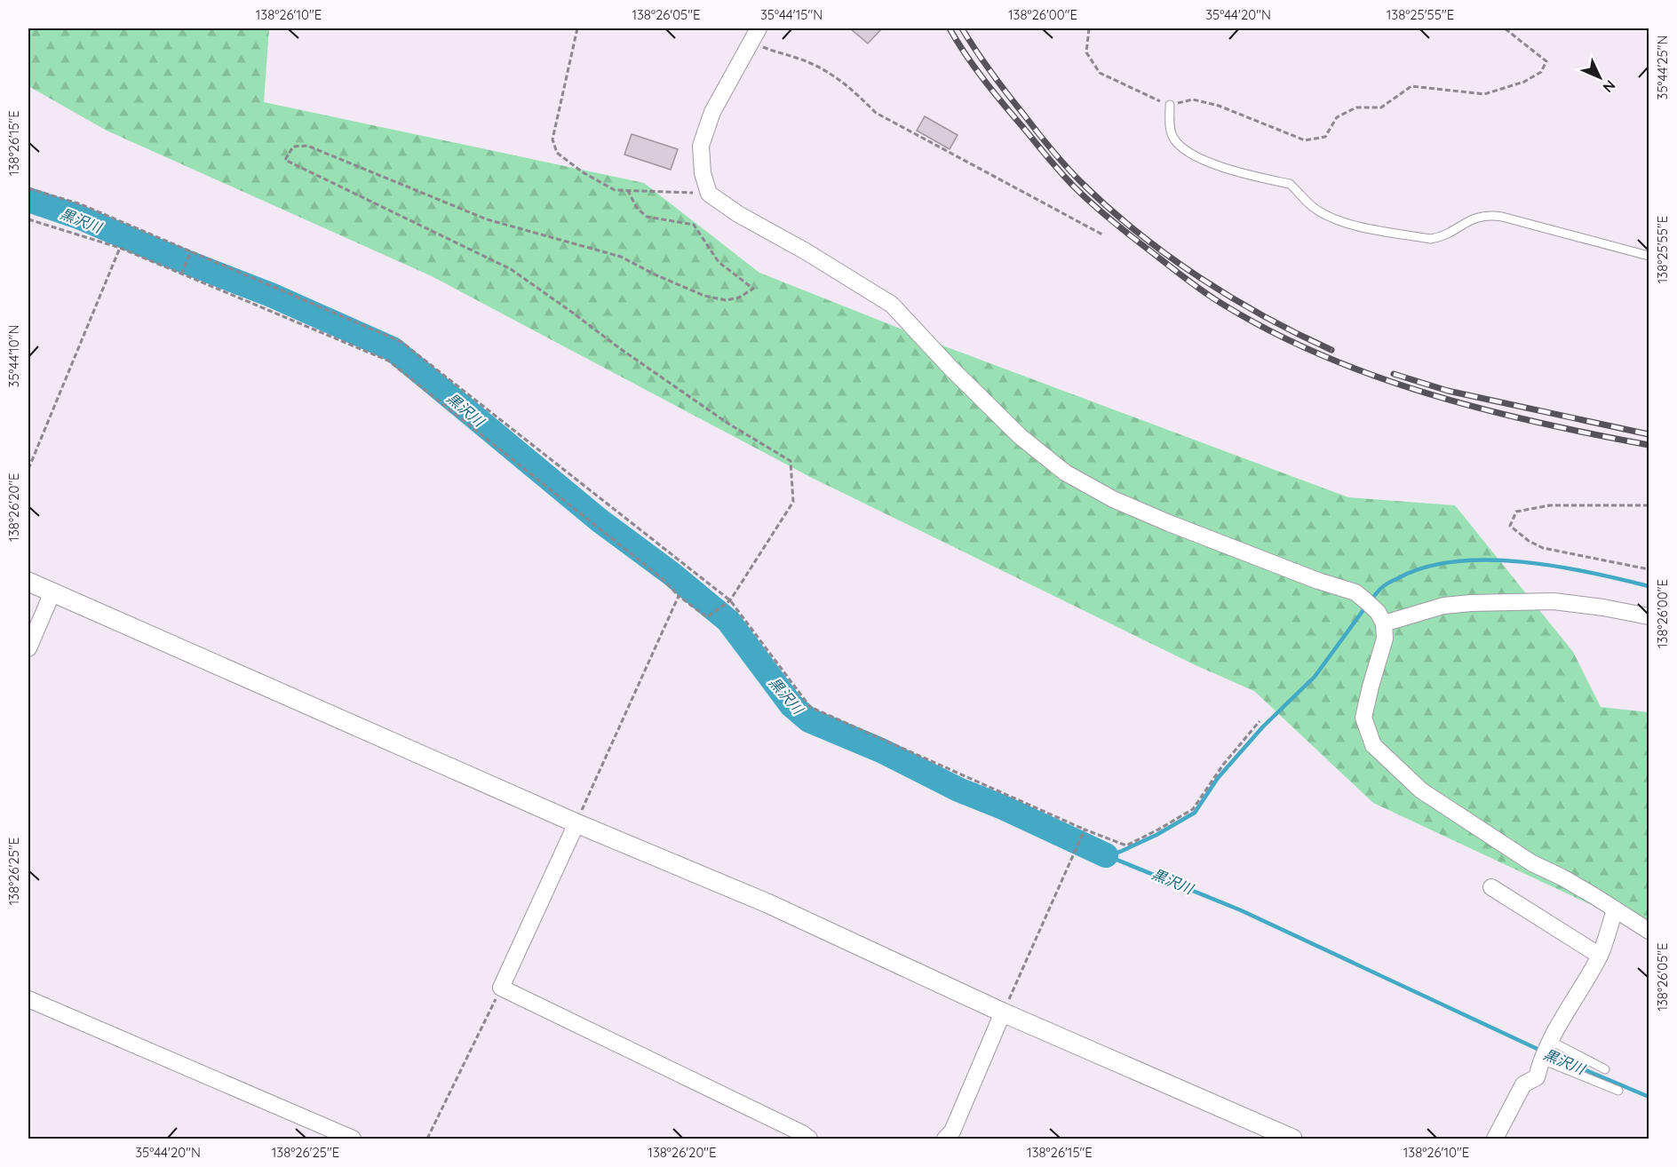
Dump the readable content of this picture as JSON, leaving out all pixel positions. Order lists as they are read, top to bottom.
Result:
{
  "water": ["黒沢川"],
  "north": "bottom right",
  "coordinates": [
    "138°26'10\"E",
    "138°26'05\"E",
    "35°44'15\"N",
    "138°26'00\"E",
    "35°44'20\"N",
    "138°25'55\"E",
    "35°44'25\"N",
    "138°26'15\"E",
    "35°44'10\"N",
    "138°26'20\"E",
    "138°26'25\"E"
  ]
}
